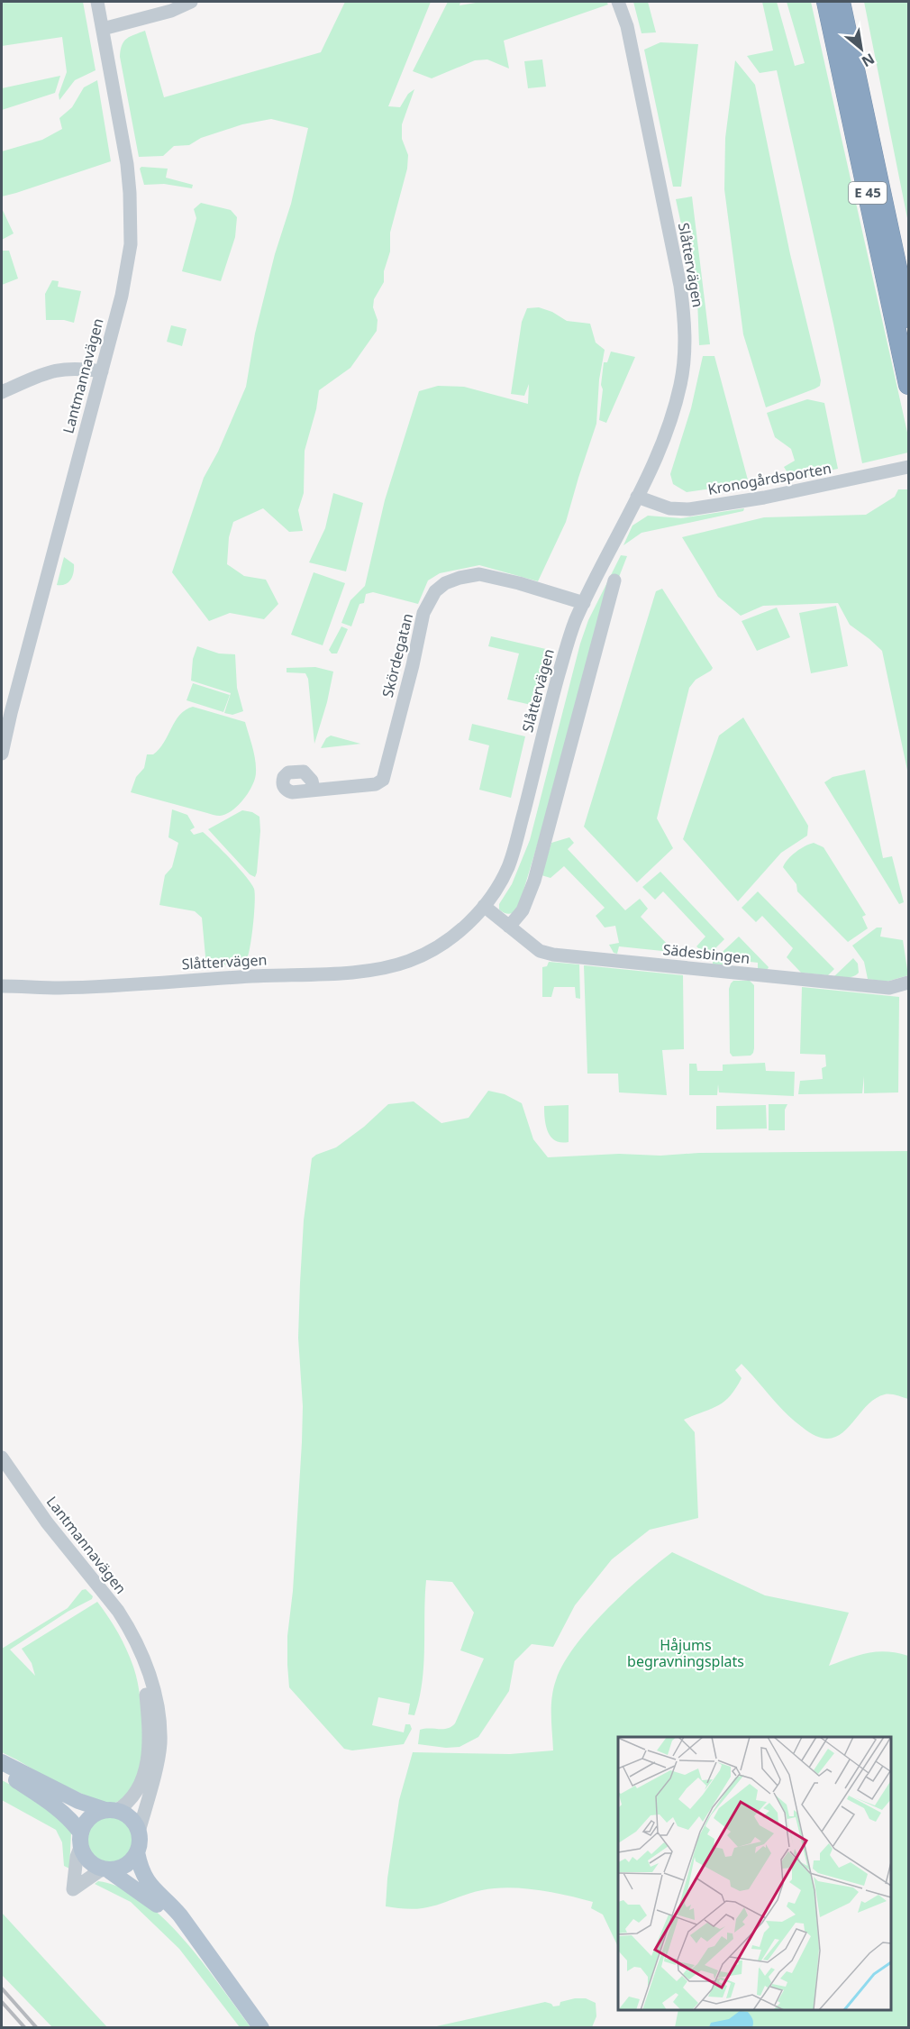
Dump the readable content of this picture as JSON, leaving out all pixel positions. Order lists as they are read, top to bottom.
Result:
{
  "streets": {
    "highway": ["E 45"],
    "street": [
      "Slåttervägen",
      "Lantmannavägen",
      "Kronogårdsporten",
      "Skördegatan",
      "Sädesbingen"
    ]
  },
  "crossings": [
    ["Slåttervägen", "Kronogårdsporten"],
    ["Slåttervägen", "Skördegatan"],
    ["Slåttervägen", "Sädesbingen"]
  ],
  "parks": ["Håjums begravningsplats"],
  "north": "bottom right"
}
